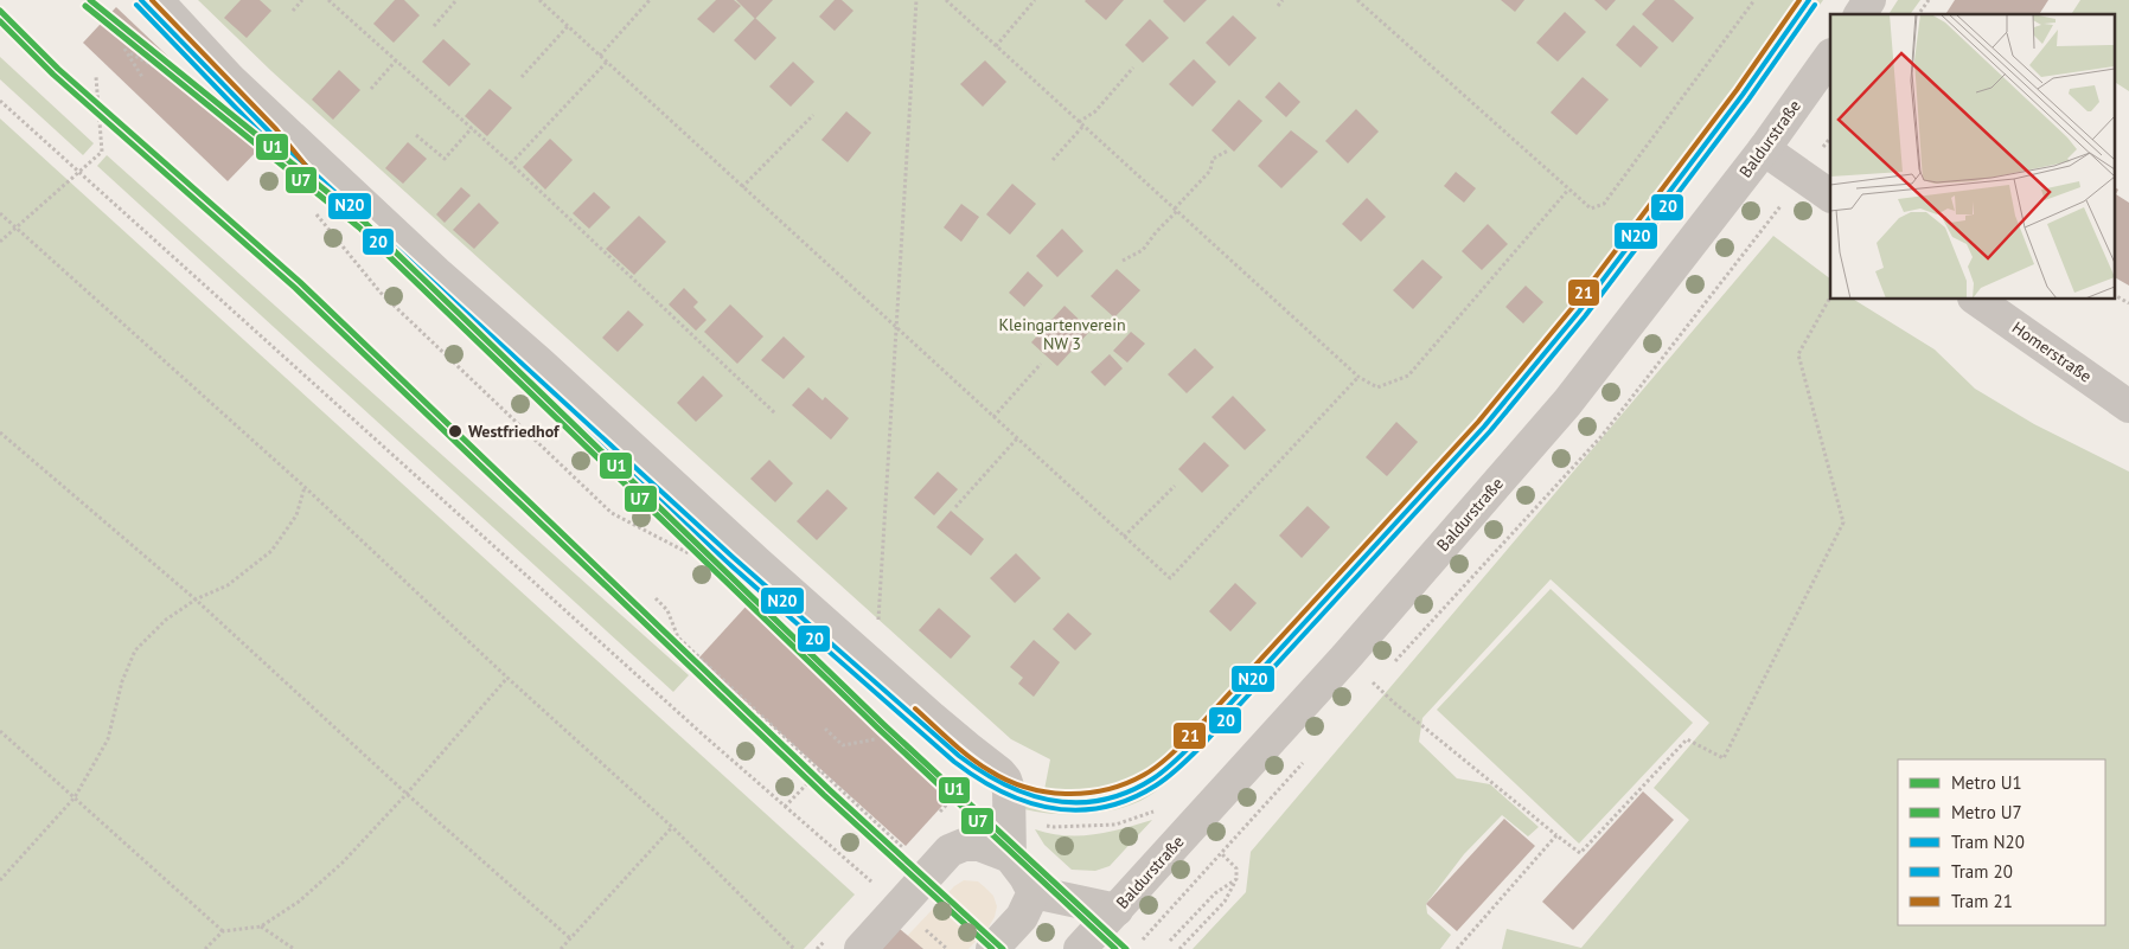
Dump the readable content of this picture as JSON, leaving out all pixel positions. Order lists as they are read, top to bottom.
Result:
{
  "streets": {
    "street": ["Baldurstraße", "Homerstraße"]
  },
  "parks": ["Kleingartenverein NW 3"],
  "places": ["Westfriedhof"],
  "lines": [
    "metro line U1",
    "tram line N20",
    "tram line 21",
    "tram line 20",
    "metro line U7"
  ],
  "legend": [
    "Metro U1",
    "Metro U7",
    "Tram N20",
    "Tram 20",
    "Tram 21"
  ]
}
